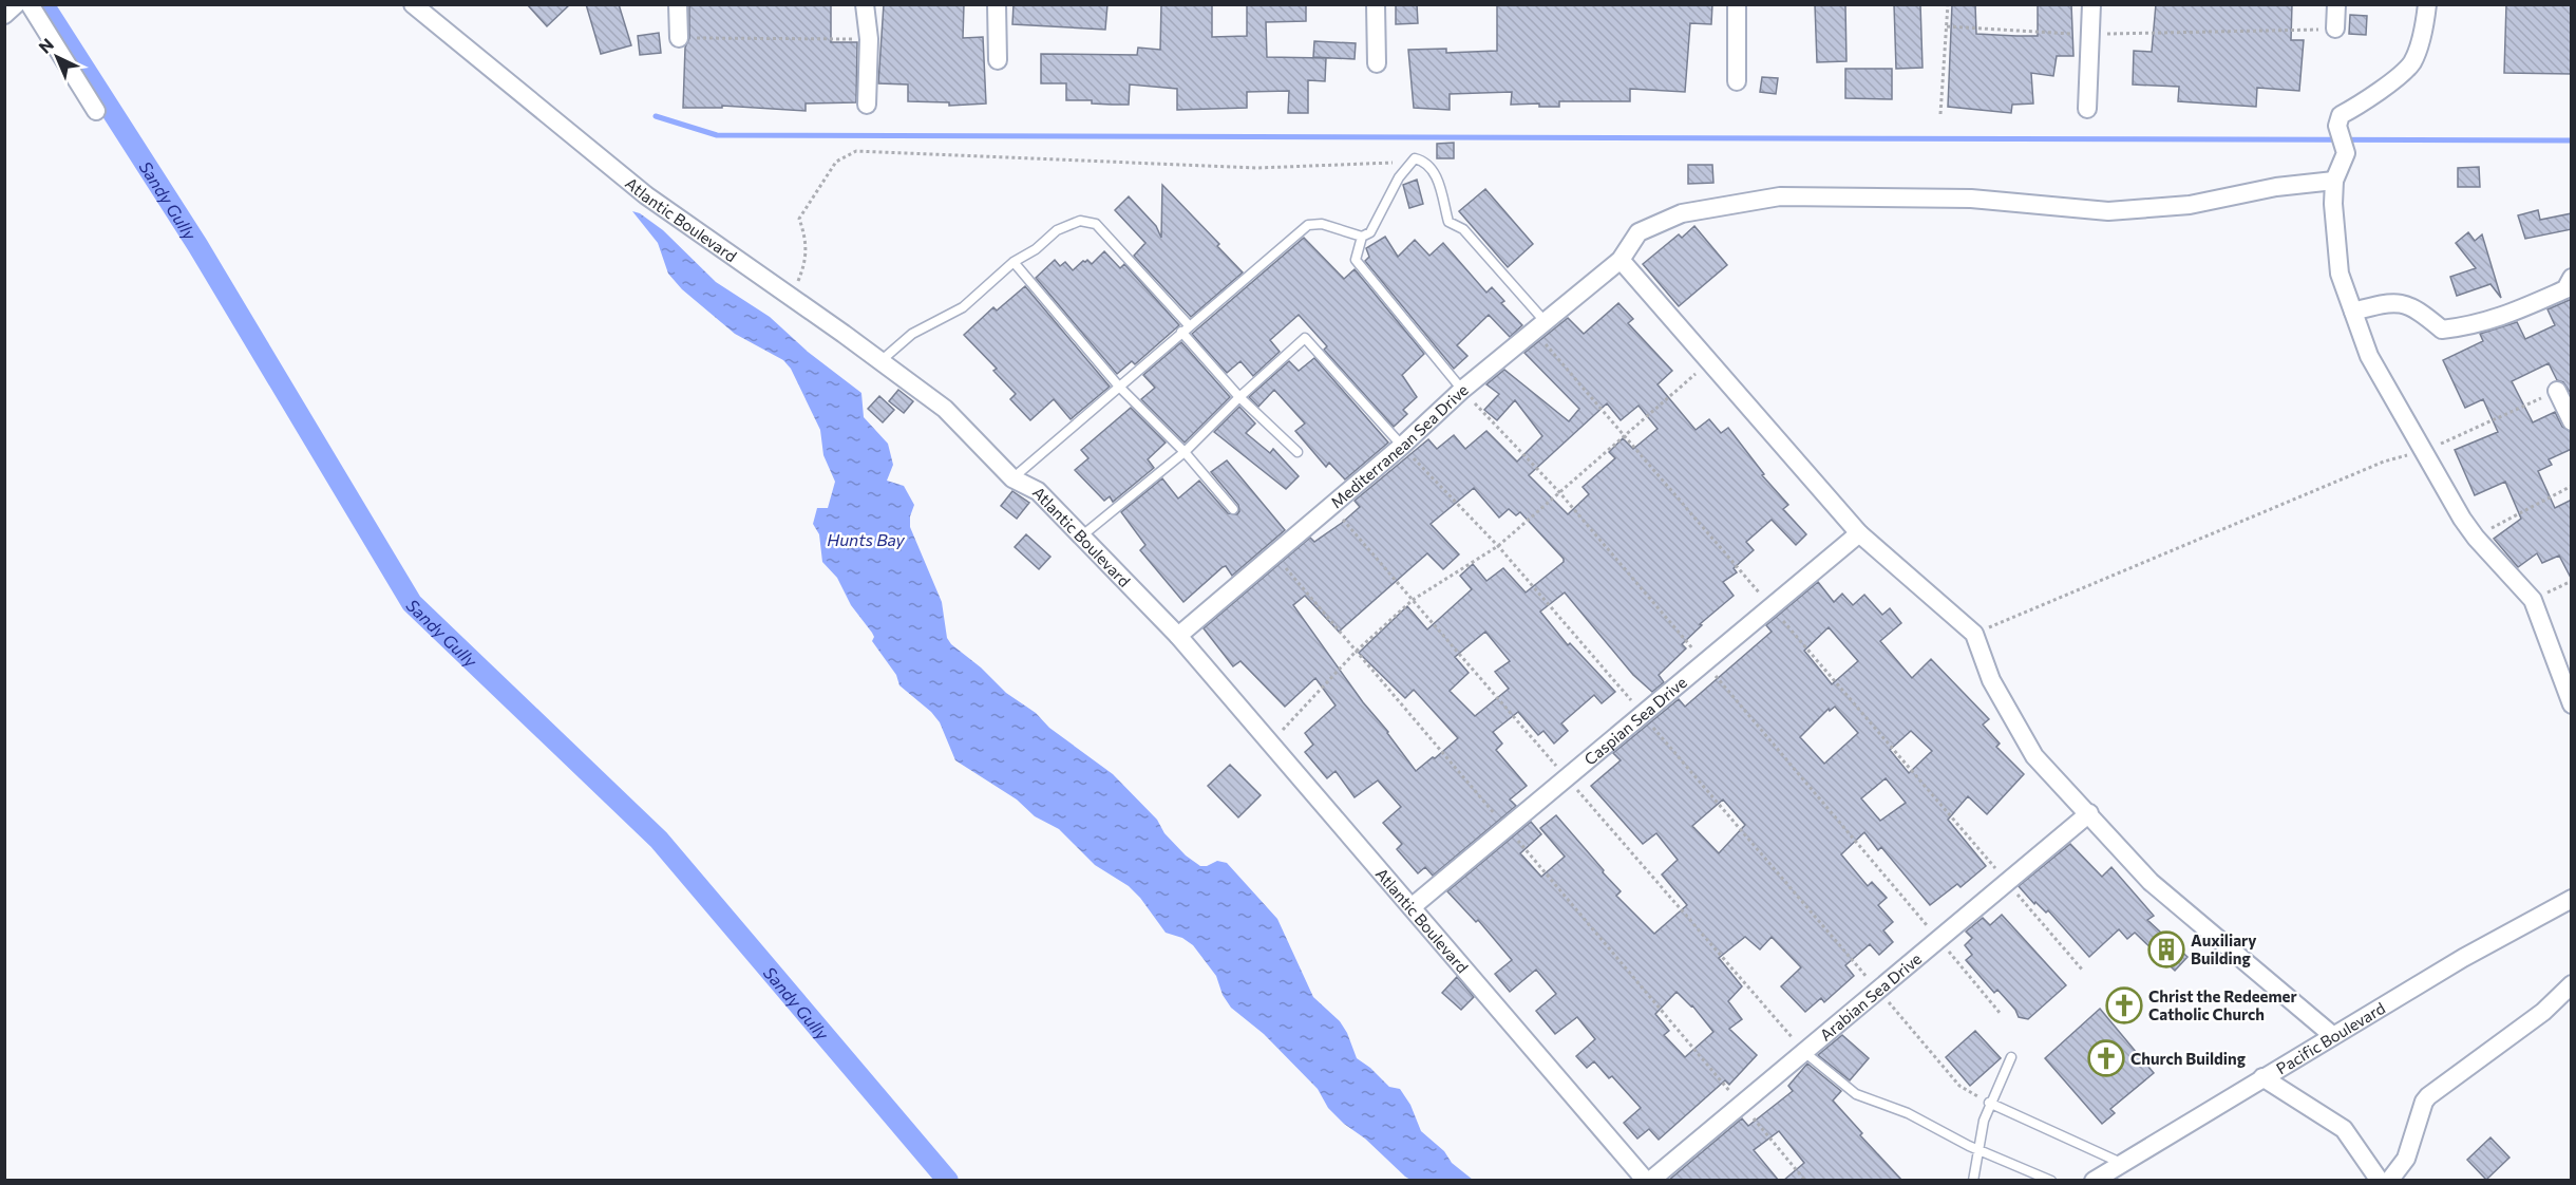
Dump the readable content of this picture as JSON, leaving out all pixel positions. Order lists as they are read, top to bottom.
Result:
{
  "streets": {
    "street": [
      "Atlantic Boulevard",
      "Mediterranean Sea Drive",
      "Caspian Sea Drive",
      "Arabian Sea Drive",
      "Pacific Boulevard"
    ]
  },
  "crossings": [
    ["Atlantic Boulevard", "Mediterranean Sea Drive"],
    ["Atlantic Boulevard", "Caspian Sea Drive"],
    ["Atlantic Boulevard", "Arabian Sea Drive"]
  ],
  "water": ["Sandy Gully", "Hunts Bay"],
  "places": {
    "building": ["Auxiliary Building"],
    "church": ["Christ the Redeemer Catholic Church", "Church Building"]
  },
  "north": "top left"
}
